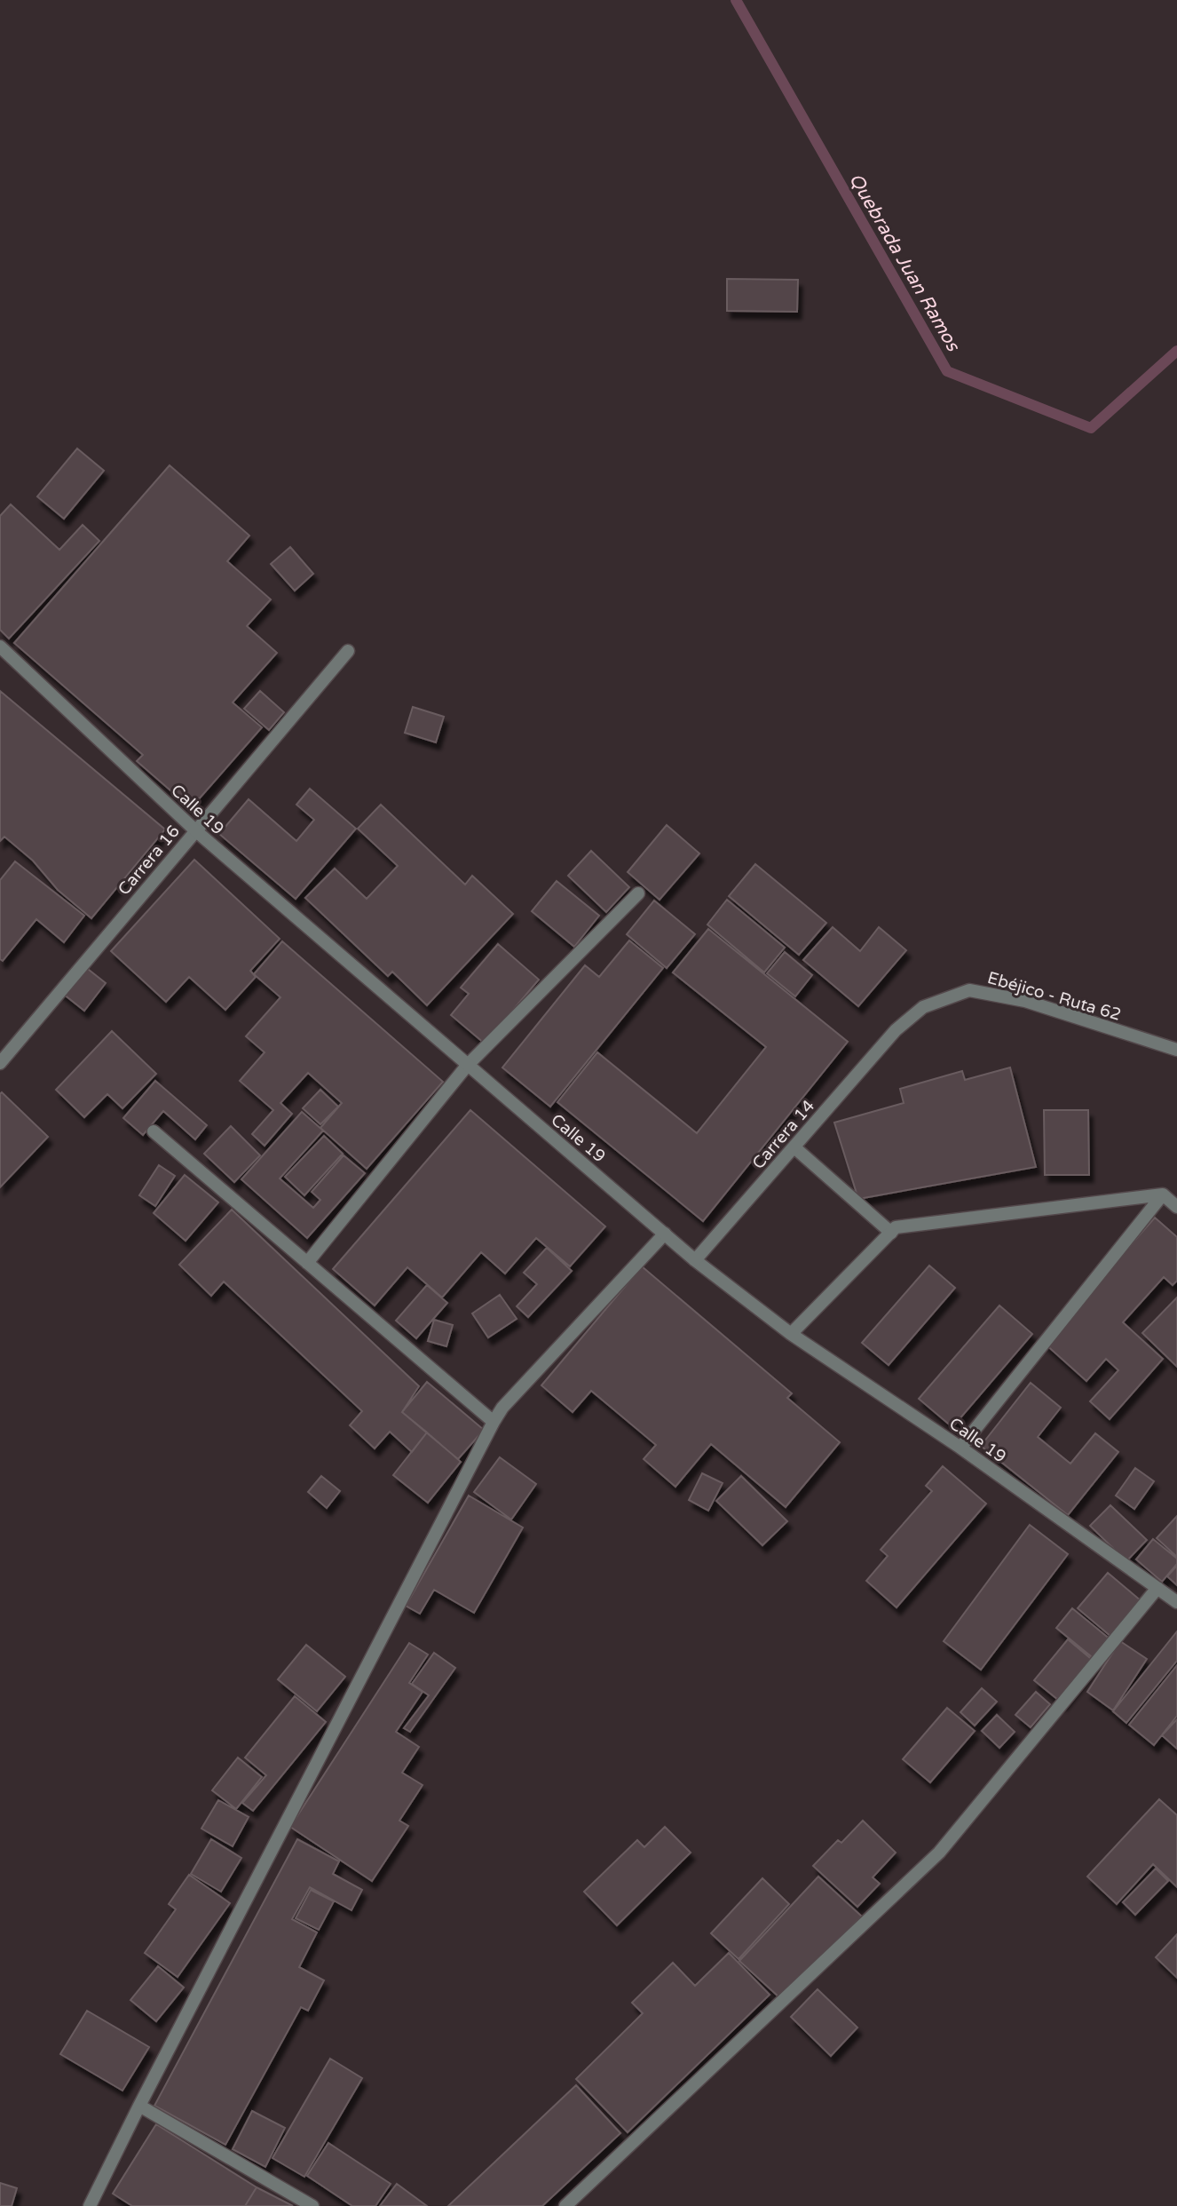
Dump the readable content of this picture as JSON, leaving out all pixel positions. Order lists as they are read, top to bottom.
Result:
{
  "streets": {
    "street": [
      "Calle 19",
      "Carrera 16",
      "Ebéjico - Ruta 62",
      "Carrera 14"
    ]
  },
  "crossings": [
    ["Calle 19", "Carrera 16"],
    ["Calle 19", "Carrera 14"],
    ["Ebéjico - Ruta 62", "Carrera 14"]
  ],
  "water": ["Quebrada Juan Ramos"]
}
